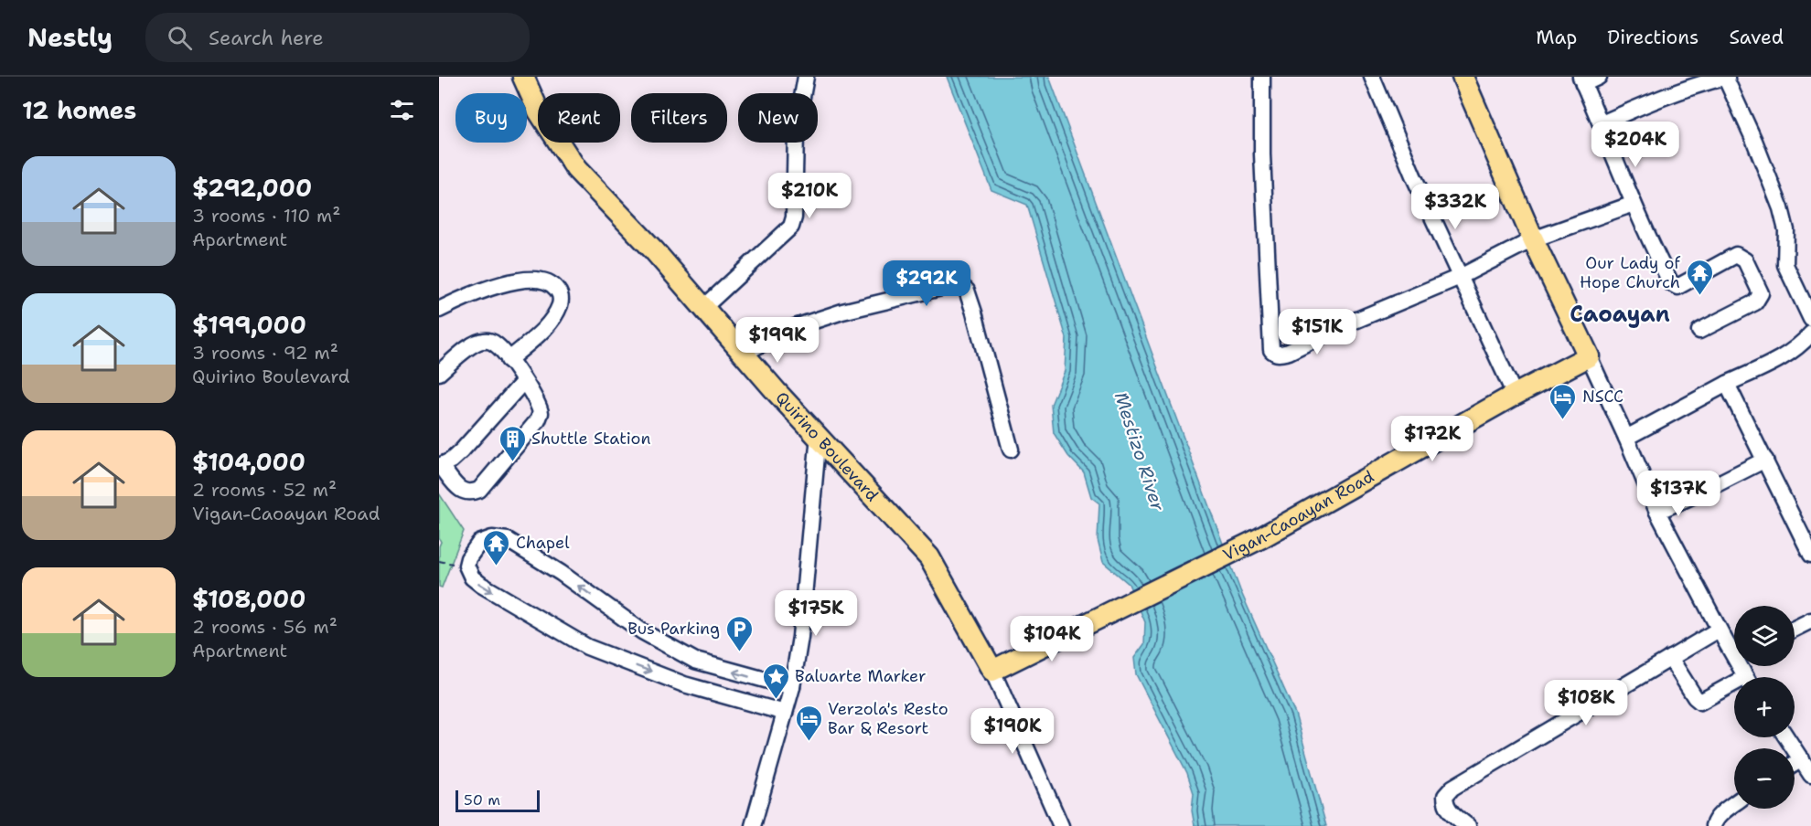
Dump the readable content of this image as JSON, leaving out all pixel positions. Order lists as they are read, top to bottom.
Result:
{
  "streets": {
    "main road": ["Quirino Boulevard", "Vigan-Caoayan Road"]
  },
  "crossings": [
    ["Quirino Boulevard", "Vigan-Caoayan Road"]
  ],
  "districts": ["Caoayan"],
  "water": ["Mestizo River"],
  "places": {
    "temple": ["Our Lady of Hope Church", "Chapel"],
    "hotel": ["NSCC", "Verzola's Resto Bar & Resort"],
    "building": ["Shuttle Station"],
    "parking": ["Bus Parking"],
    "place": ["Baluarte Marker"]
  },
  "scale_bar": "50 m",
  "page": {
    "header": "Nestly",
    "search": "Search here",
    "nav": ["Map", "Directions", "Saved"],
    "heading": "12 homes",
    "chip": [
      "Buy",
      "Rent",
      "Filters",
      "New"
    ],
    "price": [
      "$204K",
      "$210K",
      "$332K",
      "$292K",
      "$151K",
      "$199K",
      "$172K",
      "$137K",
      "$175K",
      "$104K",
      "$108K",
      "$190K"
    ],
    "list": [
      {
        "name": "$292,000",
        "note": "3 rooms · 110 m² · Apartment"
      },
      {
        "name": "$199,000",
        "note": "3 rooms · 92 m² · Quirino Boulevard"
      },
      {
        "name": "$104,000",
        "note": "2 rooms · 52 m² · Vigan-Caoayan Road"
      },
      {
        "name": "$108,000",
        "note": "2 rooms · 56 m² · Apartment"
      }
    ],
    "map_buttons": ["+", "−"],
    "scale": "50 m"
  }
}
